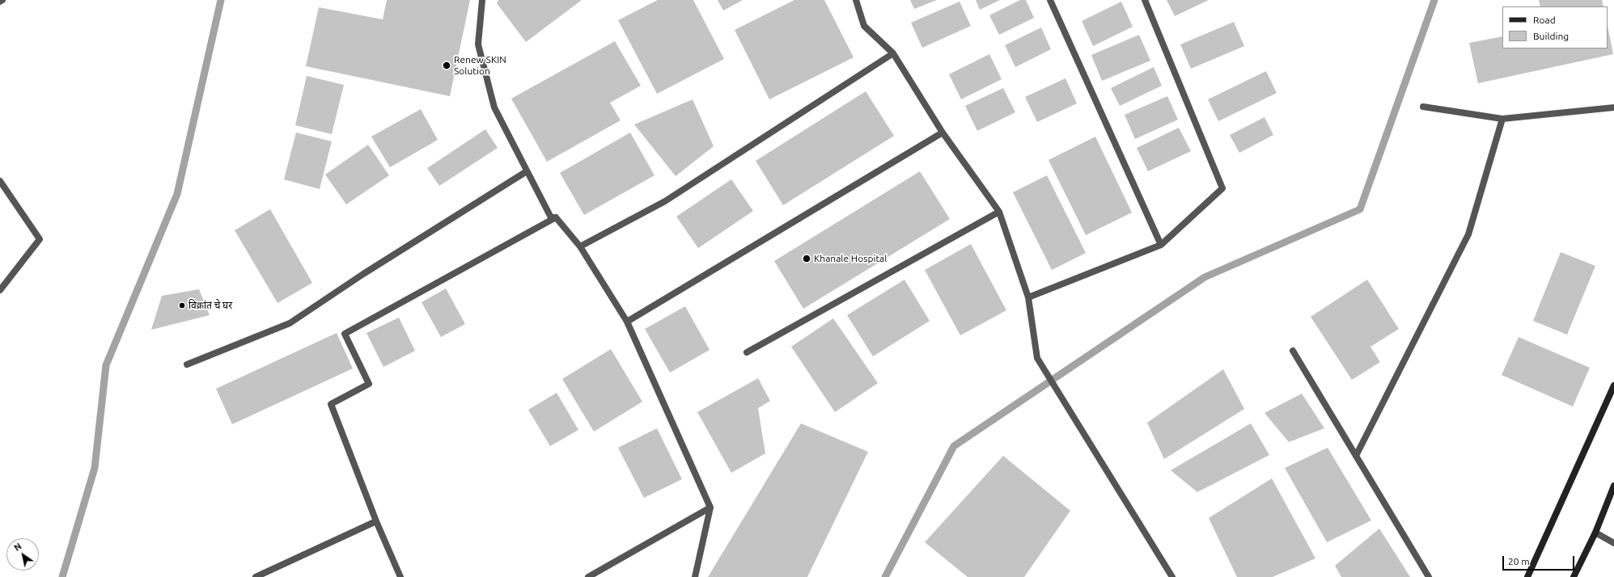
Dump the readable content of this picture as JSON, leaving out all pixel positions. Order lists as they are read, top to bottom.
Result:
{
  "places": ["Renew SKIN Solution", "Khanale Hospital", "विक्रांत चे घर"],
  "legend": ["Road", "Building"],
  "scale_bar": "20 m",
  "north": "top left"
}
